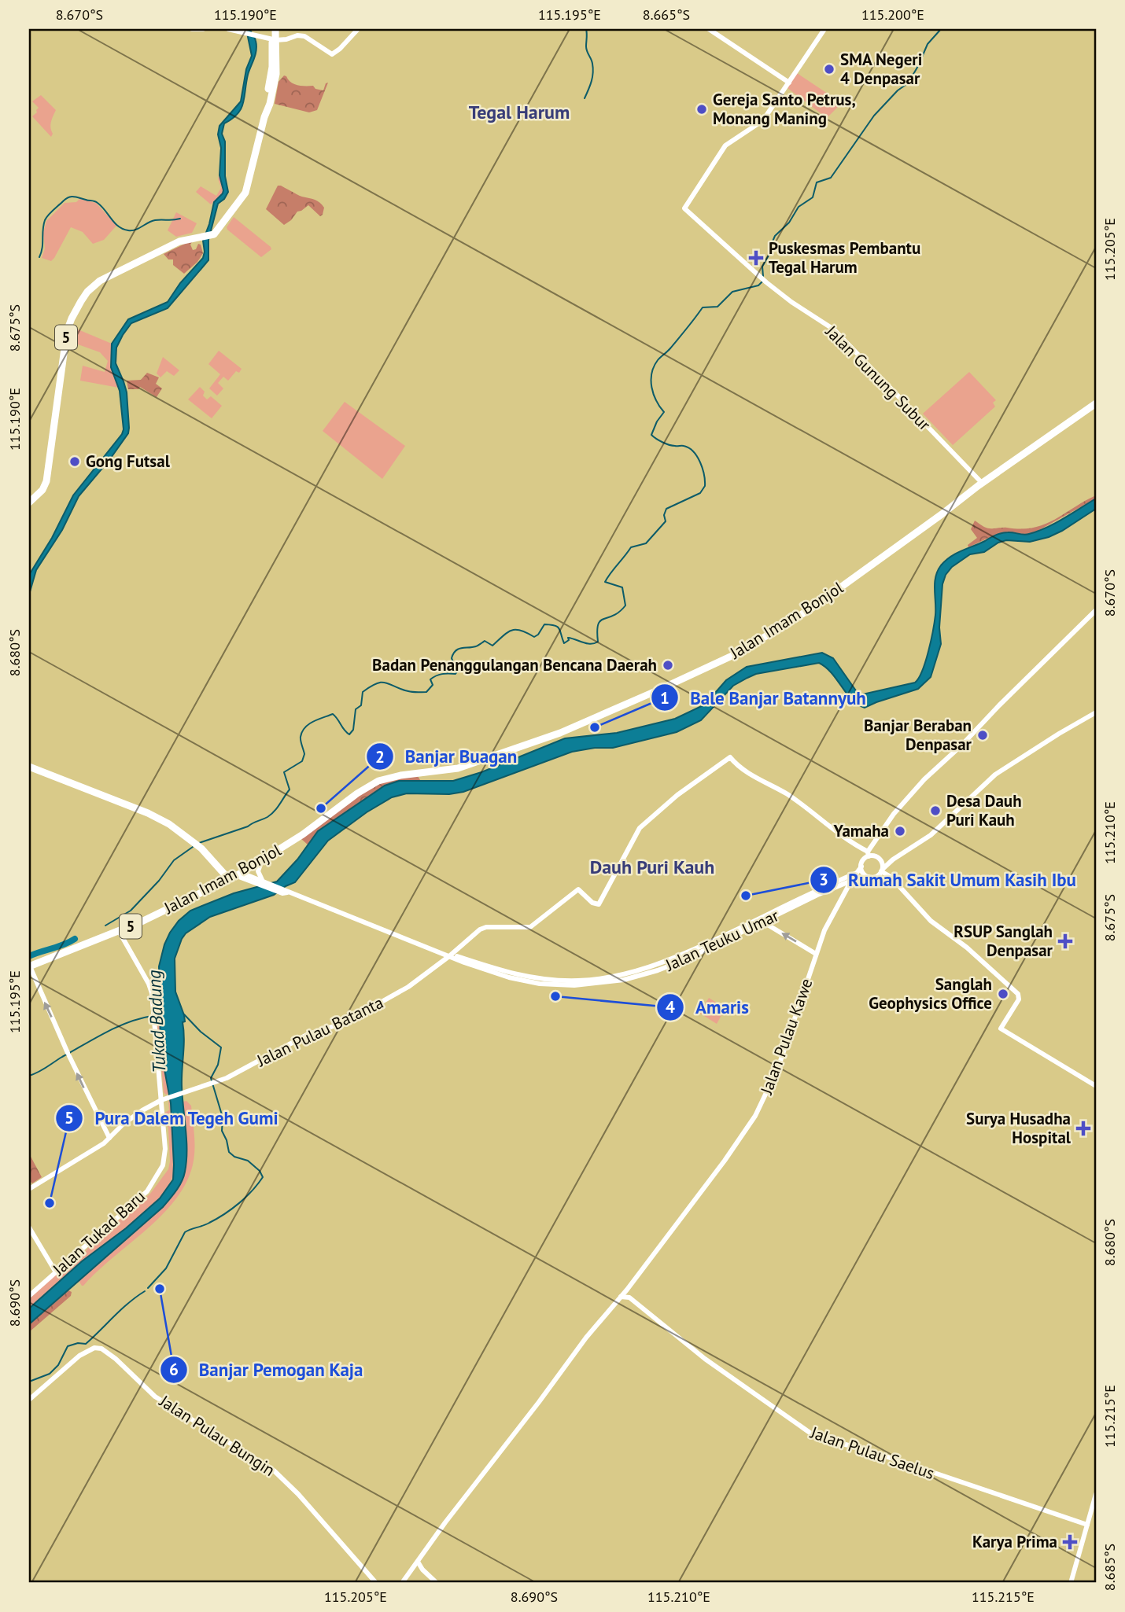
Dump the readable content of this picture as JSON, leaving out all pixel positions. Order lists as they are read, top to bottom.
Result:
{
  "streets": {
    "highway": ["5", "Jalan Imam Bonjol"],
    "street": [
      "Jalan Gunung Subur",
      "Jalan Teuku Umar",
      "Jalan Pulau Batanta",
      "Jalan Pulau Kawe",
      "Jalan Tukad Baru",
      "Jalan Pulau Bungin",
      "Jalan Pulau Saelus"
    ]
  },
  "crossings": [
    ["Jalan Gunung Subur", "Jalan Imam Bonjol"],
    ["Jalan Imam Bonjol", "Jalan Teuku Umar"],
    ["Jalan Imam Bonjol", "Jalan Tukad Baru"],
    ["Jalan Teuku Umar", "Jalan Pulau Batanta"],
    ["Jalan Teuku Umar", "Jalan Pulau Kawe"],
    ["Jalan Pulau Batanta", "Jalan Tukad Baru"],
    ["Jalan Pulau Kawe", "Jalan Pulau Saelus"]
  ],
  "districts": ["Tegal Harum", "Dauh Puri Kauh"],
  "water": ["Tukad Badung"],
  "places": {
    "other": [
      "SMA Negeri 4 Denpasar",
      "Gereja Santo Petrus, Monang Maning",
      "Gong Futsal",
      "Badan Penanggulangan Bencana Daerah",
      "Bale Banjar Batannyuh",
      "Banjar Beraban Denpasar",
      "Banjar Buagan",
      "Desa Dauh Puri Kauh",
      "Yamaha",
      "Rumah Sakit Umum Kasih Ibu",
      "Sanglah Geophysics Office",
      "Amaris",
      "Pura Dalem Tegeh Gumi",
      "Banjar Pemogan Kaja"
    ],
    "health": [
      "Puskesmas Pembantu Tegal Harum",
      "RSUP Sanglah Denpasar",
      "Surya Husadha Hospital",
      "Karya Prima"
    ]
  },
  "coordinates": [
    "8.670°S",
    "115.190°E",
    "115.195°E",
    "8.665°S",
    "115.200°E",
    "115.205°E",
    "8.675°S",
    "8.680°S",
    "115.210°E",
    "8.690°S",
    "115.215°E",
    "8.685°S"
  ]
}
